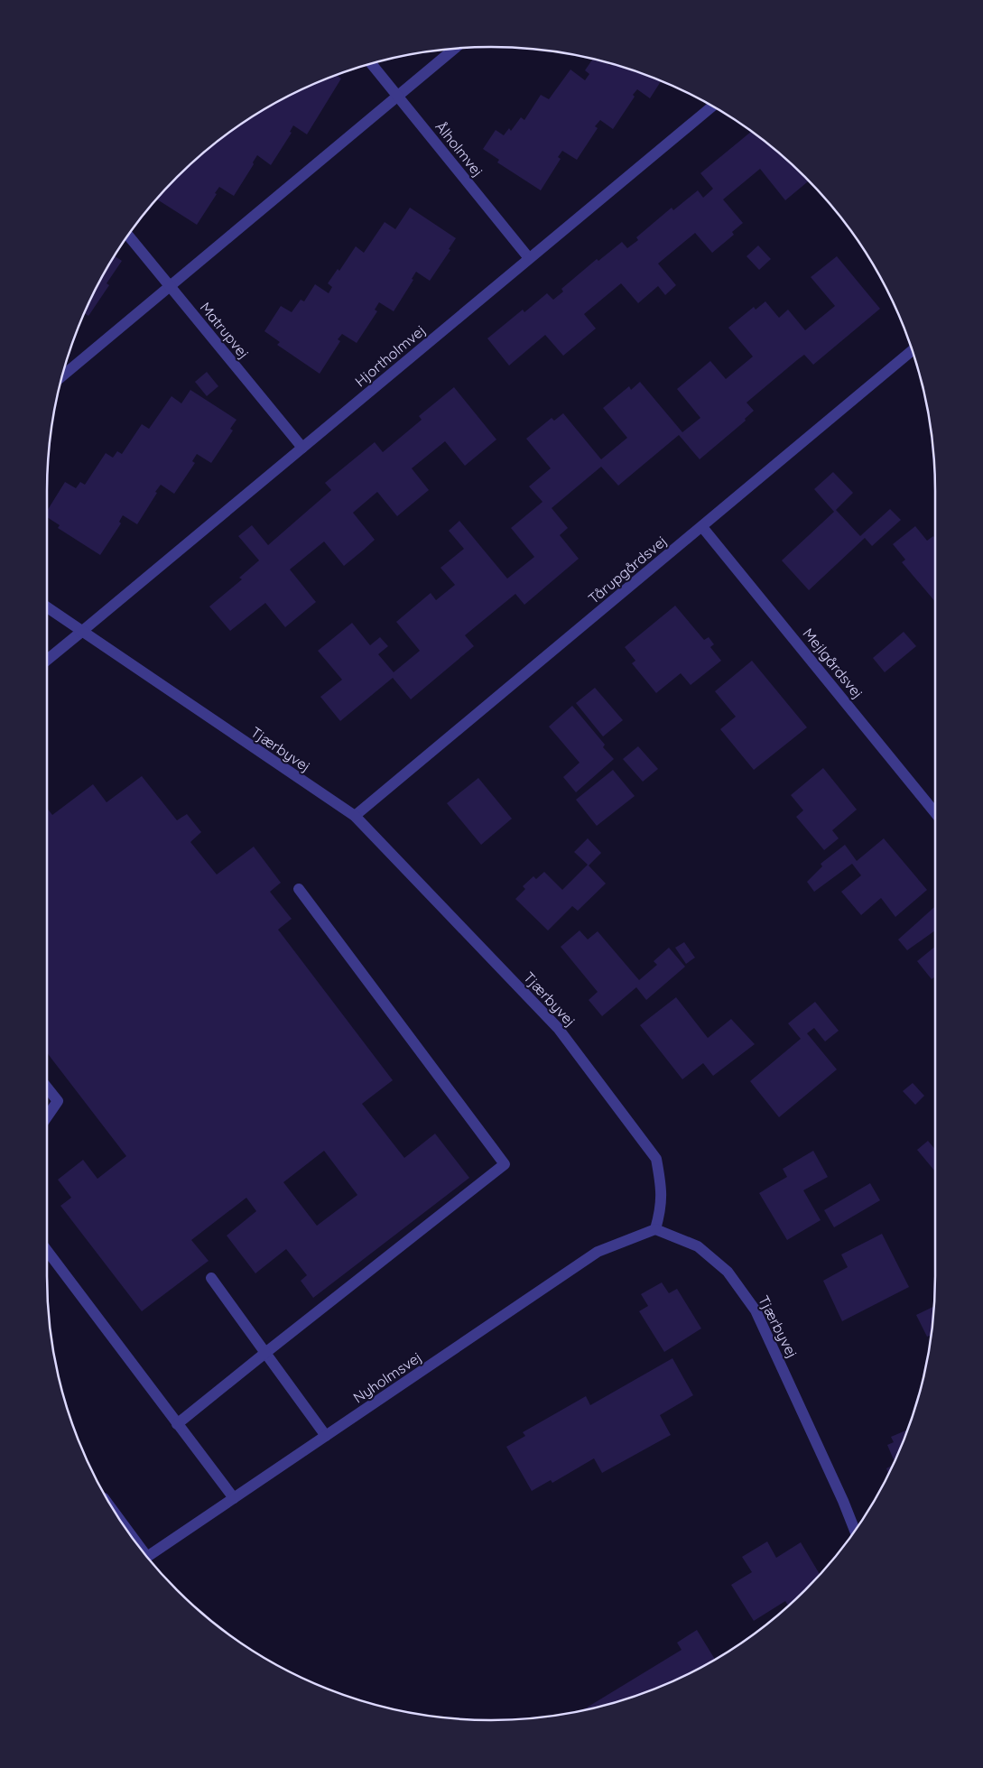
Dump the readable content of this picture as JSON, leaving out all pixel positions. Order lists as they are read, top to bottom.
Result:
{
  "streets": {
    "street": [
      "Ålholmvej",
      "Matrupvej",
      "Hjortholmvej",
      "Tårupgårdsvej",
      "Mejlgårdsvej",
      "Tjærbyvej",
      "Nyholmsvej"
    ]
  },
  "crossings": [
    ["Ålholmvej", "Hjortholmvej"],
    ["Matrupvej", "Hjortholmvej"],
    ["Hjortholmvej", "Tjærbyvej"],
    ["Tårupgårdsvej", "Mejlgårdsvej"],
    ["Tårupgårdsvej", "Tjærbyvej"],
    ["Tjærbyvej", "Nyholmsvej"]
  ]
}
